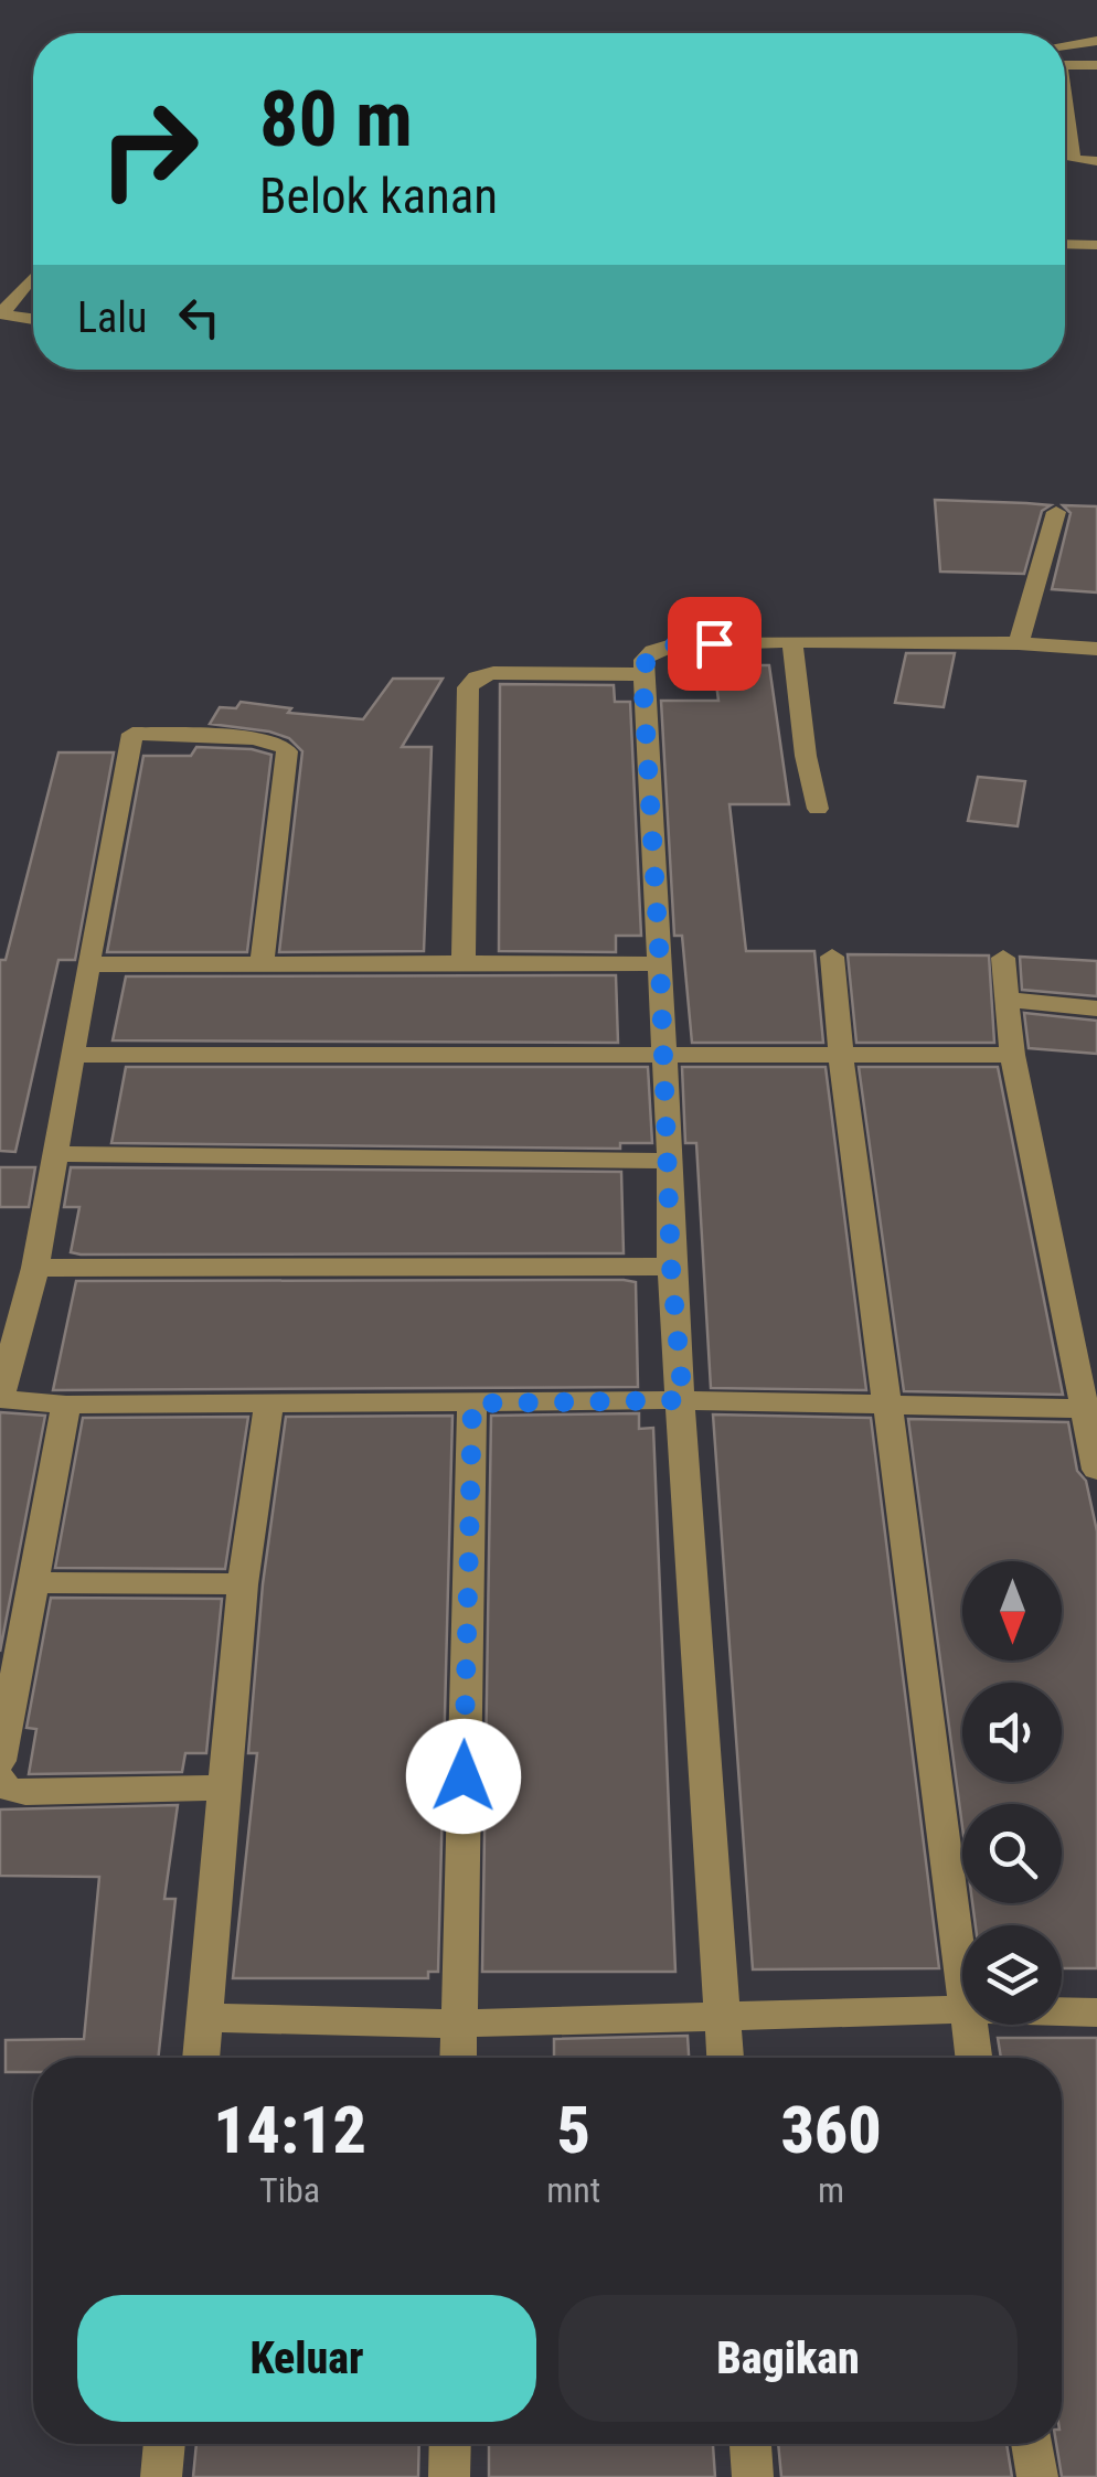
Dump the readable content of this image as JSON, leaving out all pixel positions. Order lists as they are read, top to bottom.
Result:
{
  "north": "bottom",
  "page": {
    "turn": ["80 m", "Belok kanan"],
    "then": "Lalu",
    "eta": [
      "14:12",
      "Tiba",
      "5",
      "mnt",
      "360",
      "m"
    ],
    "buttons": ["Keluar", "Bagikan"]
  }
}
